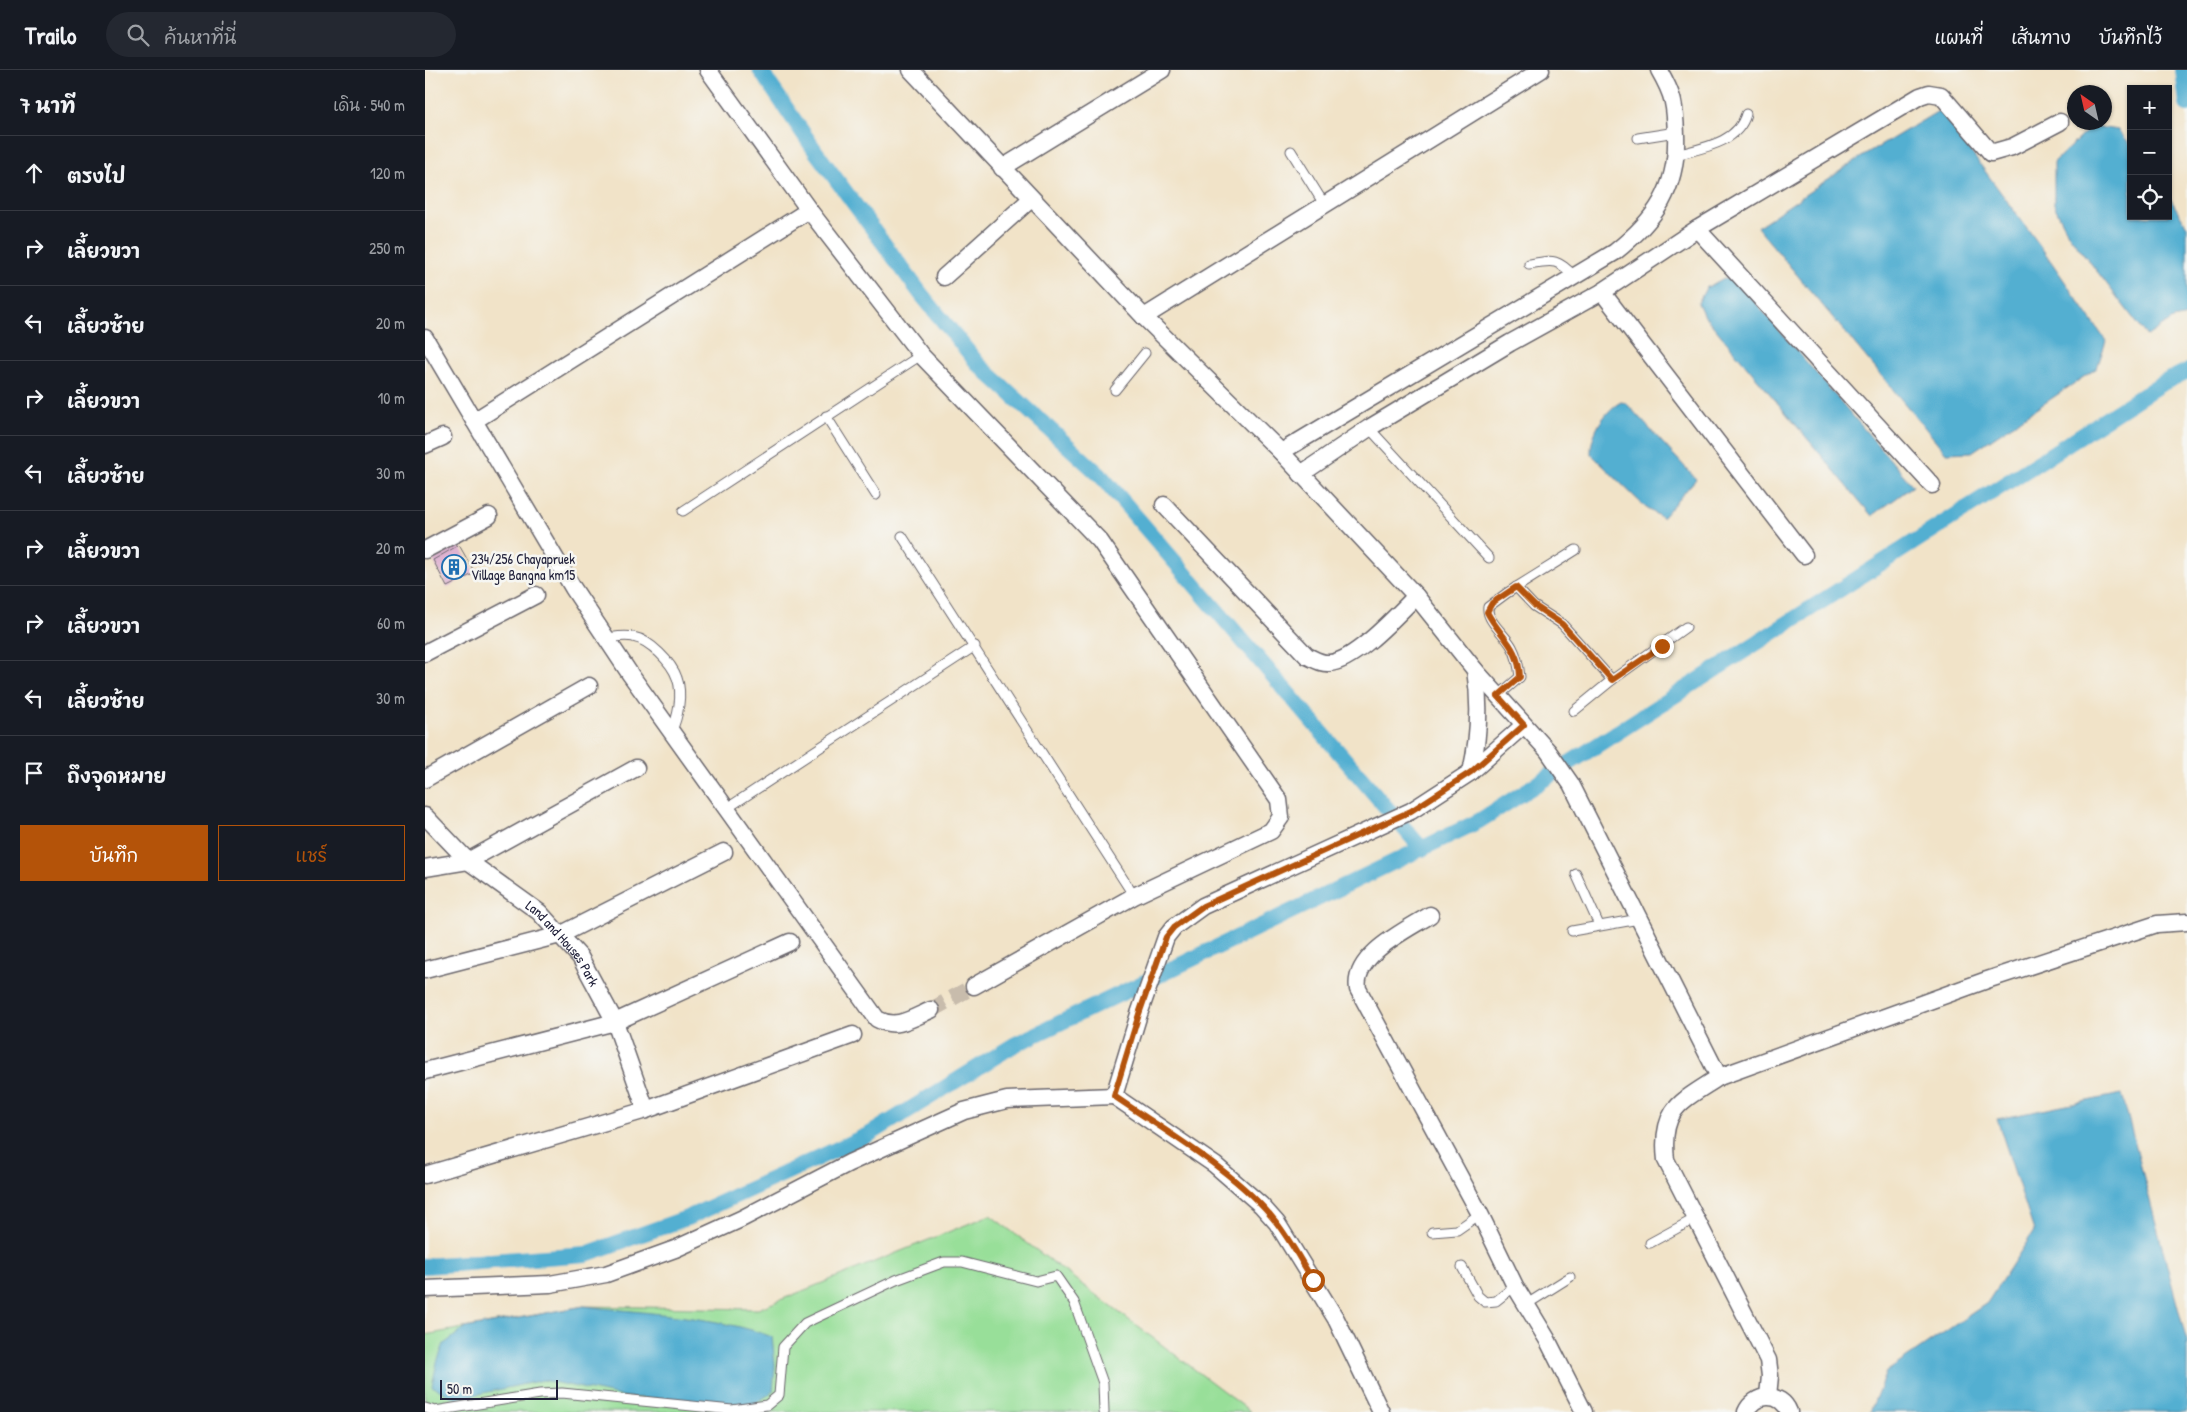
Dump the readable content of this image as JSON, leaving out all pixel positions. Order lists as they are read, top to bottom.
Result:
{
  "streets": {
    "street": ["Land and Houses Park"]
  },
  "places": {
    "building": ["234/256 Chayapruek Village Bangna km15"]
  },
  "scale_bar": "50 m",
  "north": "top left",
  "page": {
    "header": "Trailo",
    "search": "ค้นหาที่นี่",
    "nav": ["แผนที่", "เส้นทาง", "บันทึกไว้"],
    "heading": ["7 นาที", "เดิน · 540 m"],
    "map_buttons": ["+", "−"],
    "list": [
      ["ตรงไป", "120 m"],
      ["เลี้ยวขวา", "250 m"],
      ["เลี้ยวซ้าย", "20 m"],
      ["เลี้ยวขวา", "10 m"],
      ["เลี้ยวซ้าย", "30 m"],
      ["เลี้ยวขวา", "20 m"],
      ["เลี้ยวขวา", "60 m"],
      ["เลี้ยวซ้าย", "30 m"],
      "ถึงจุดหมาย"
    ],
    "buttons": ["บันทึก", "แชร์"],
    "scale": "50 m"
  }
}
